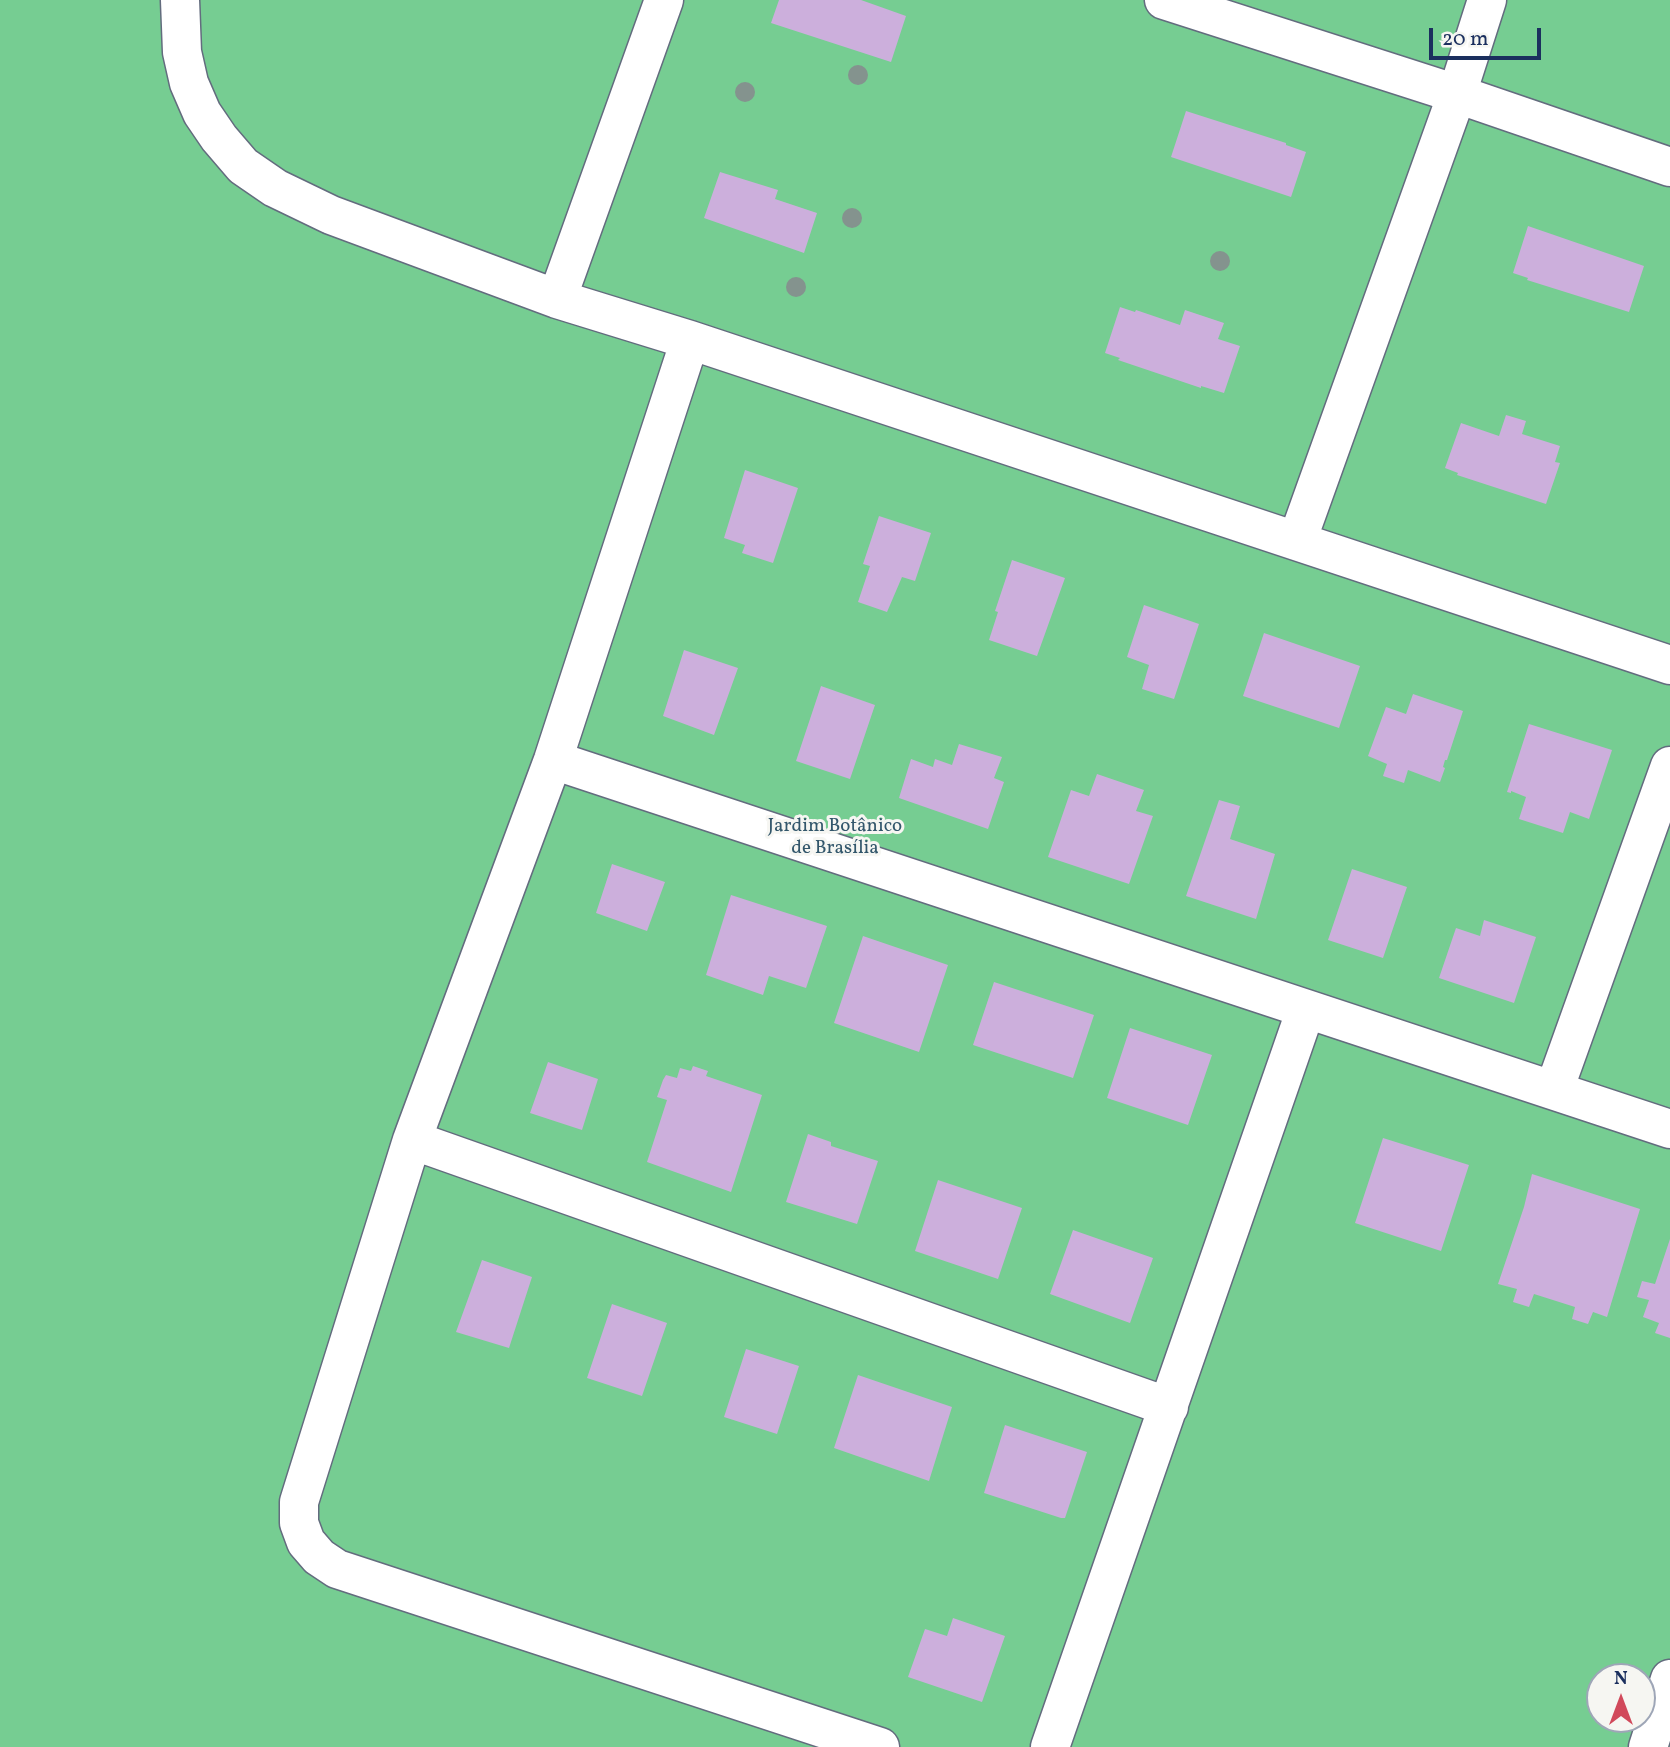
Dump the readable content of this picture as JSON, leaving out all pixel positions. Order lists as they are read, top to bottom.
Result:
{
  "parks": ["Jardim Botânico de Brasília"],
  "scale_bar": "20 m",
  "north": "top"
}
